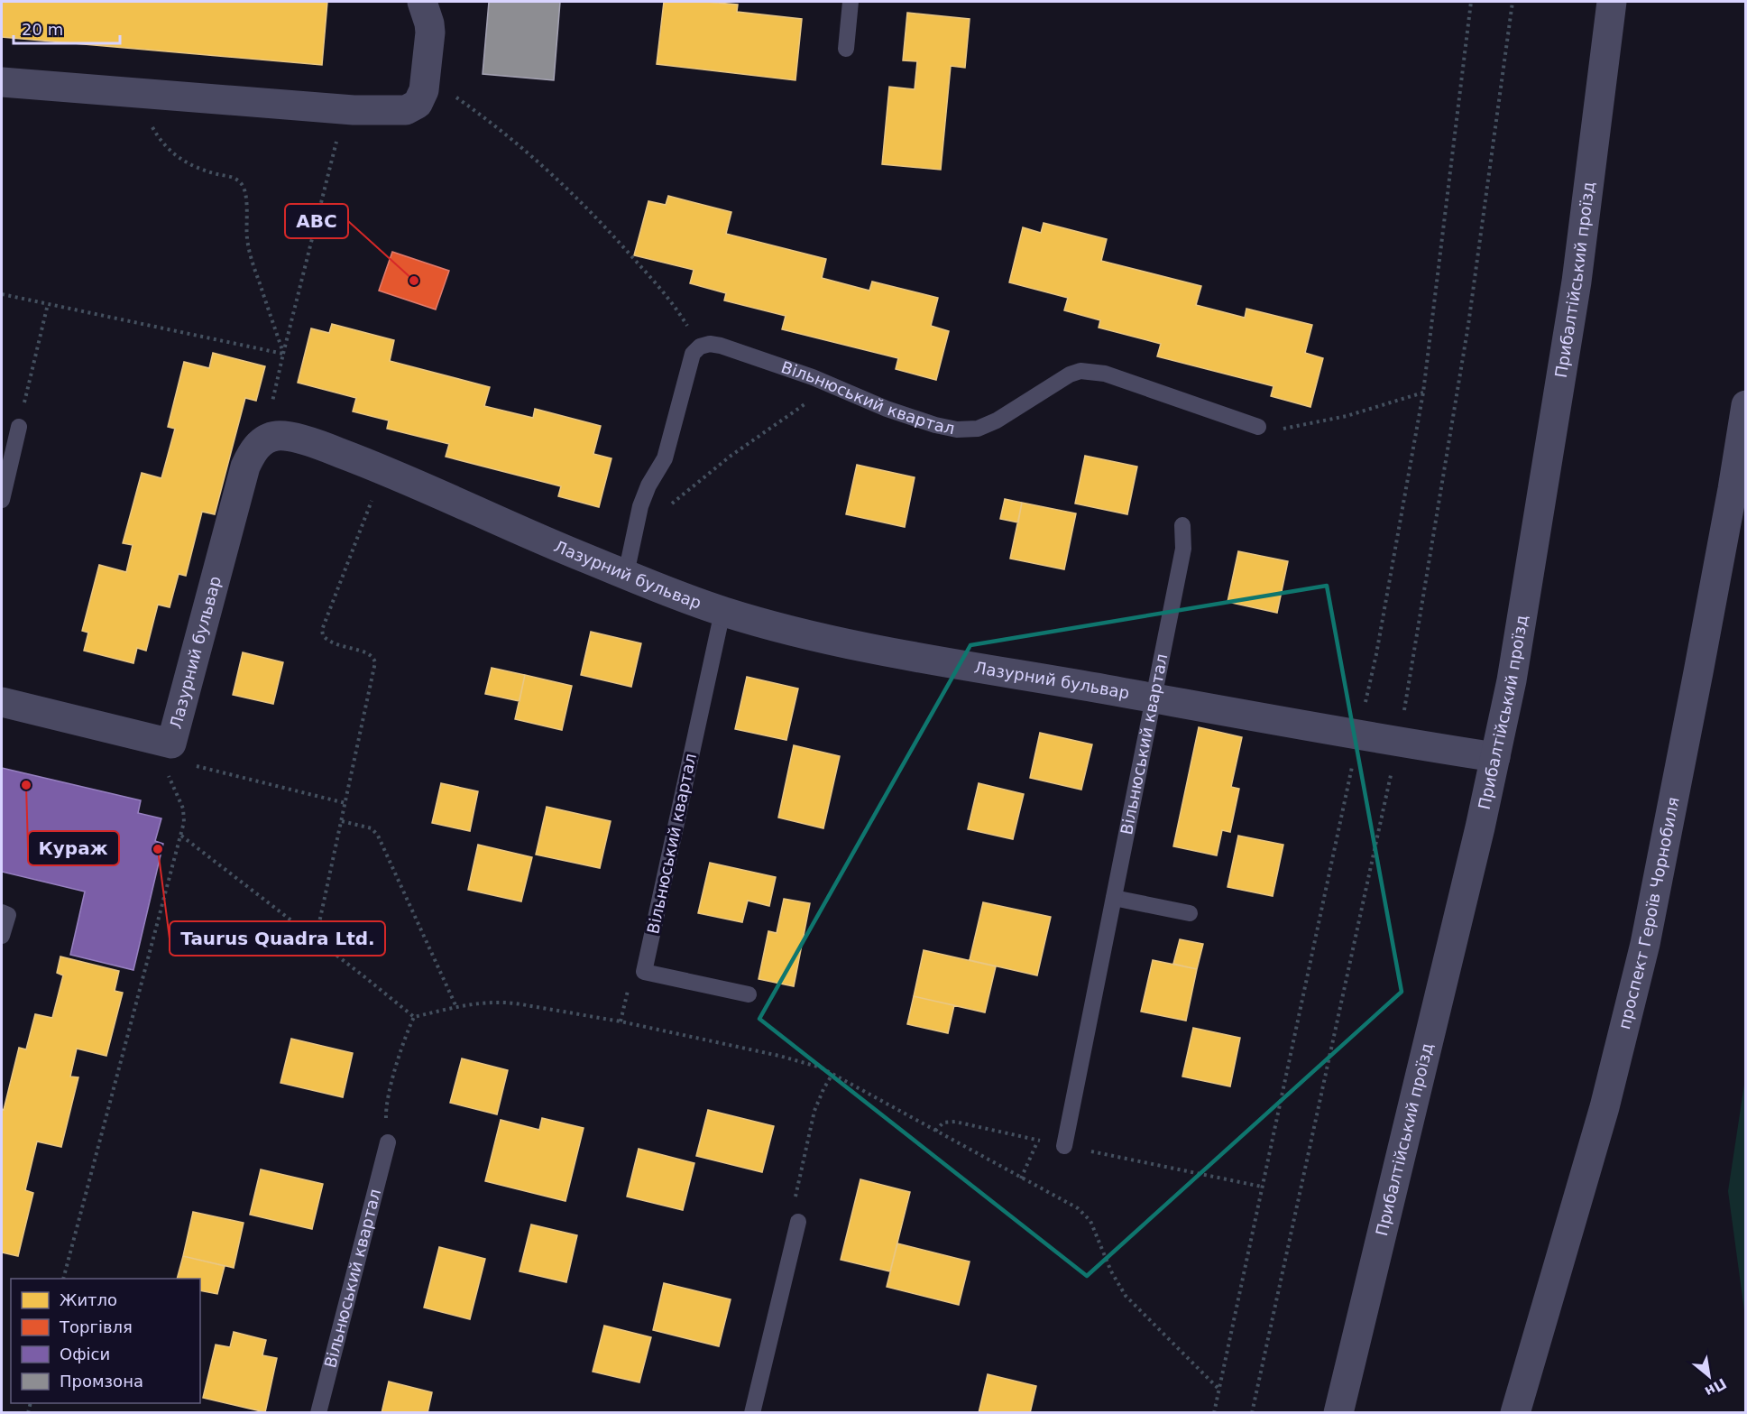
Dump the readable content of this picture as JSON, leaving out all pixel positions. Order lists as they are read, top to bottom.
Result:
{
  "streets": {
    "street": ["Прибалтійський проїзд", "Лазурний бульвар", "проспект Героїв Чорнобиля"],
    "lane": ["Вільнюський квартал"]
  },
  "crossings": [
    ["Прибалтійський проїзд", "Лазурний бульвар"],
    ["Вільнюський квартал", "Лазурний бульвар"]
  ],
  "places": ["АВС", "Кураж", "Taurus Quadra Ltd."],
  "legend": [
    "Житло",
    "Торгівля",
    "Офіси",
    "Промзона"
  ],
  "scale_bar": "20 m",
  "north": "bottom right"
}
